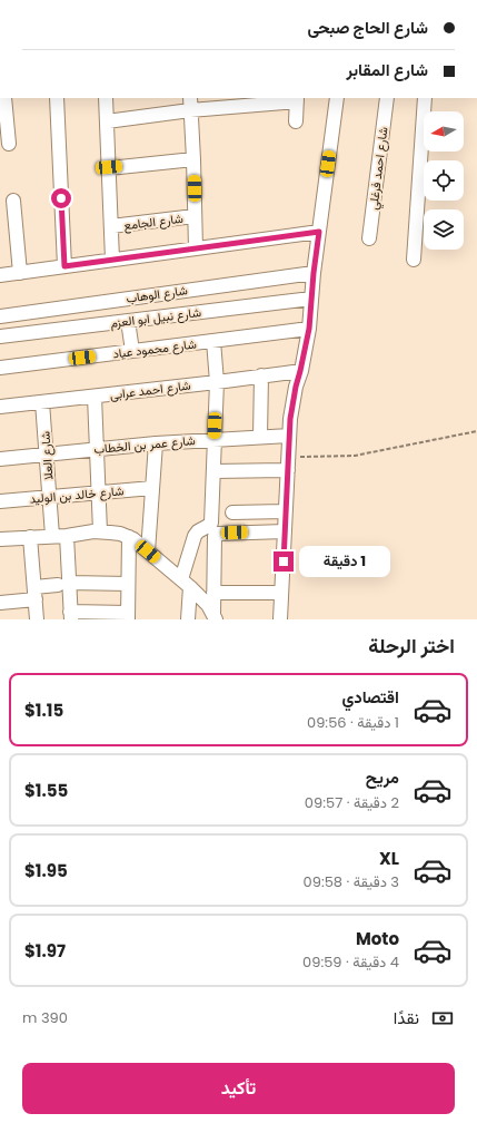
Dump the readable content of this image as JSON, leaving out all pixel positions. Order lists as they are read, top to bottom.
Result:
{
  "streets": {
    "street": [
      "شارع احمد فرغلي",
      "شارع الجامع",
      "شارع الوهاب",
      "شارع نبيل ابو العزم",
      "شارع محمود عياد",
      "شارع احمد عرابى",
      "شارع عمر بن الخطاب",
      "شارع العلا",
      "شارع خالد بن الوليد"
    ]
  },
  "crossings": [
    ["شارع احمد عرابى", "شارع العلا"],
    ["شارع عمر بن الخطاب", "شارع العلا"],
    ["شارع العلا", "شارع خالد بن الوليد"]
  ],
  "north": "left",
  "page": {
    "banner": ["شارع الحاج صبحى", "شارع المقابر"],
    "bubble": "1 دقيقة",
    "heading": "اختر الرحلة",
    "list": [
      {
        "name": "اقتصادي",
        "note": "1 دقيقة · 09:56",
        "value": "$1.15"
      },
      {
        "name": "مريح",
        "note": "2 دقيقة · 09:57",
        "value": "$1.55"
      },
      {
        "name": "XL",
        "note": "3 دقيقة · 09:58",
        "value": "$1.95"
      },
      {
        "name": "Moto",
        "note": "4 دقيقة · 09:59",
        "value": "$1.97"
      }
    ],
    "pay": ["نقدًا", "390 m"],
    "buttons": "تأكيد"
  }
}
